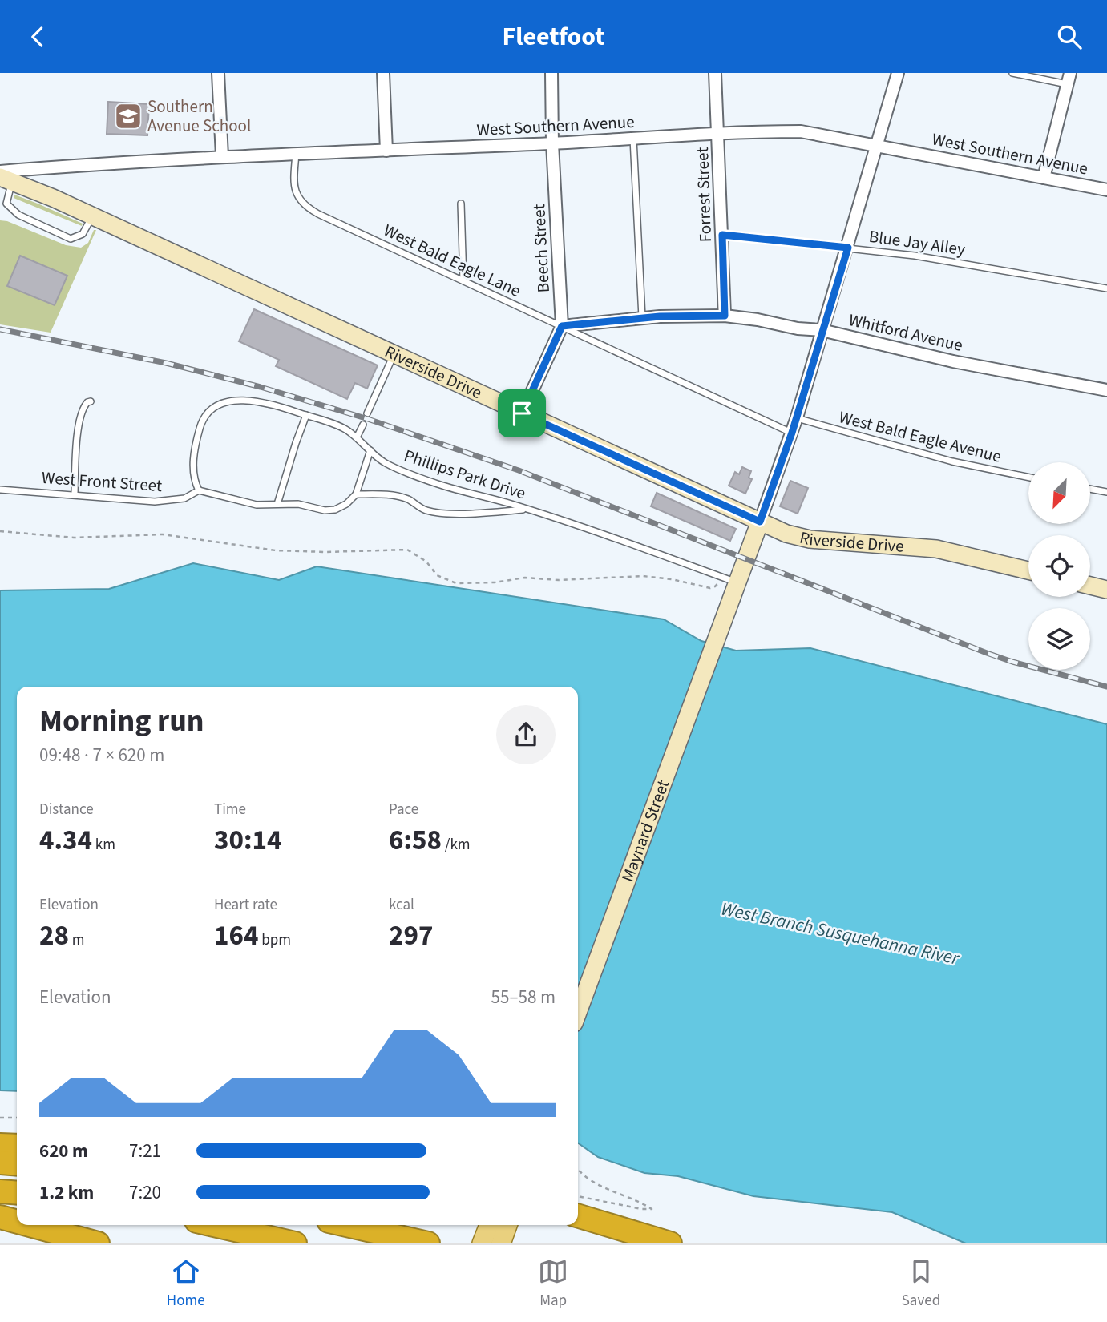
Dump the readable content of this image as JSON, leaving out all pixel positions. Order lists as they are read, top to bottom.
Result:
{
  "streets": {
    "main road": ["Riverside Drive", "Maynard Street"],
    "street": [
      "West Southern Avenue",
      "Forrest Street",
      "Beech Street",
      "Whitford Avenue"
    ],
    "lane": [
      "Blue Jay Alley",
      "West Bald Eagle Lane",
      "West Bald Eagle Avenue",
      "Phillips Park Drive",
      "West Front Street"
    ]
  },
  "crossings": [
    ["West Southern Avenue", "Forrest Street"],
    ["West Southern Avenue", "Beech Street"],
    ["West Southern Avenue", "West Bald Eagle Lane"],
    ["West Southern Avenue", "Riverside Drive"],
    ["Forrest Street", "Blue Jay Alley"],
    ["Forrest Street", "Whitford Avenue"],
    ["Beech Street", "West Bald Eagle Lane"],
    ["Beech Street", "Whitford Avenue"],
    ["Beech Street", "Riverside Drive"],
    ["West Bald Eagle Lane", "Whitford Avenue"],
    ["Riverside Drive", "Maynard Street"],
    ["Phillips Park Drive", "West Front Street"],
    ["Phillips Park Drive", "Maynard Street"]
  ],
  "water": ["West Branch Susquehanna River"],
  "places": {
    "school or university": ["Southern Avenue School"]
  },
  "north": "bottom left",
  "page": {
    "header": "Fleetfoot",
    "heading": ["Morning run", "09:48 · 7 × 620 m"],
    "stats": [
      ["Distance", "4.34 km"],
      ["Time", "30:14"],
      ["Pace", "6:58 /km"],
      ["Elevation", "28 m"],
      ["Heart rate", "164 bpm"],
      ["kcal", "297"]
    ],
    "chart": ["Elevation", "55–58 m"],
    "list": [
      {
        "name": "620 m",
        "note": "7:21"
      },
      {
        "name": "1.2 km",
        "note": "7:20"
      }
    ],
    "tabs": ["Home", "Map", "Saved"]
  }
}
